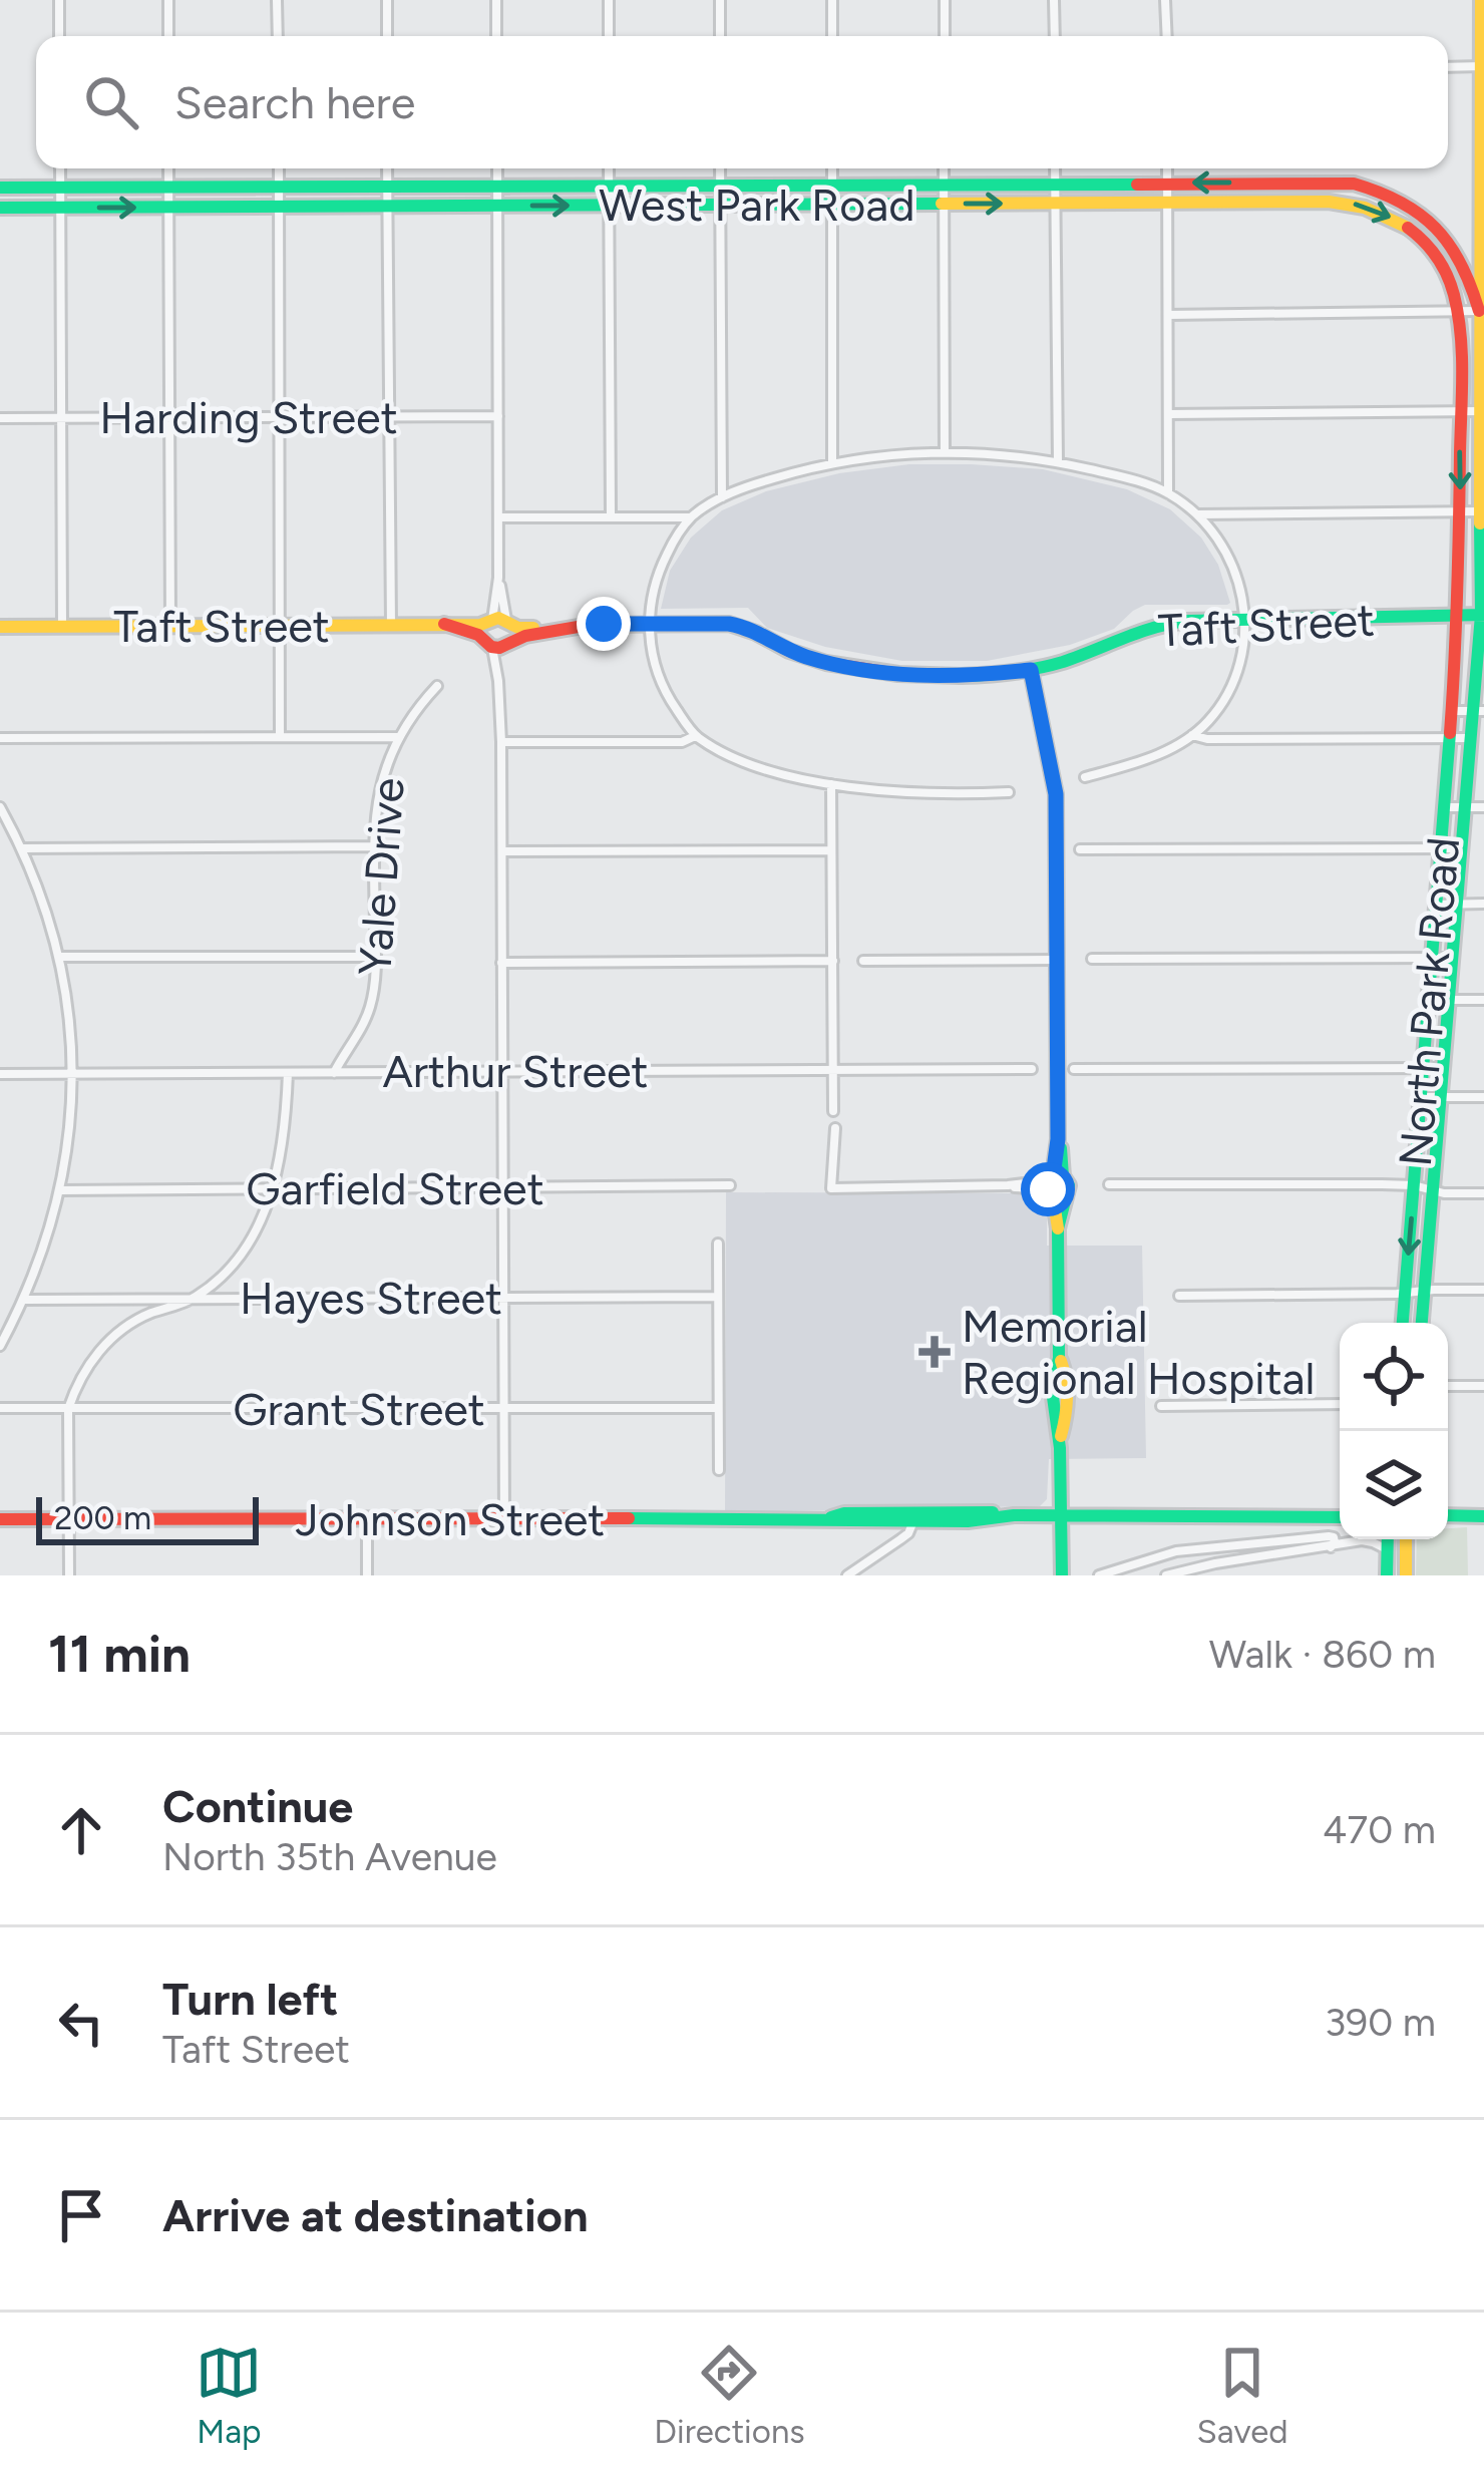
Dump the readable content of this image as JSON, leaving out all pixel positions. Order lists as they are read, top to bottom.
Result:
{
  "streets": {
    "street": [
      "West Park Road",
      "Harding Street",
      "Taft Street",
      "Yale Drive",
      "North Park Road",
      "Arthur Street",
      "Garfield Street",
      "Hayes Street",
      "Grant Street",
      "Johnson Street"
    ]
  },
  "crossings": [
    ["West Park Road", "North Park Road"],
    ["Taft Street", "North Park Road"],
    ["Yale Drive", "Arthur Street"]
  ],
  "places": {
    "health": ["Memorial Regional Hospital"]
  },
  "scale_bar": "200 m",
  "page": {
    "search": "Search here",
    "scale": "200 m",
    "heading": ["11 min", "Walk · 860 m"],
    "list": [
      ["Continue", "North 35th Avenue", "470 m"],
      ["Turn left", "Taft Street", "390 m"],
      "Arrive at destination"
    ],
    "nav": ["Map", "Directions", "Saved"]
  }
}
